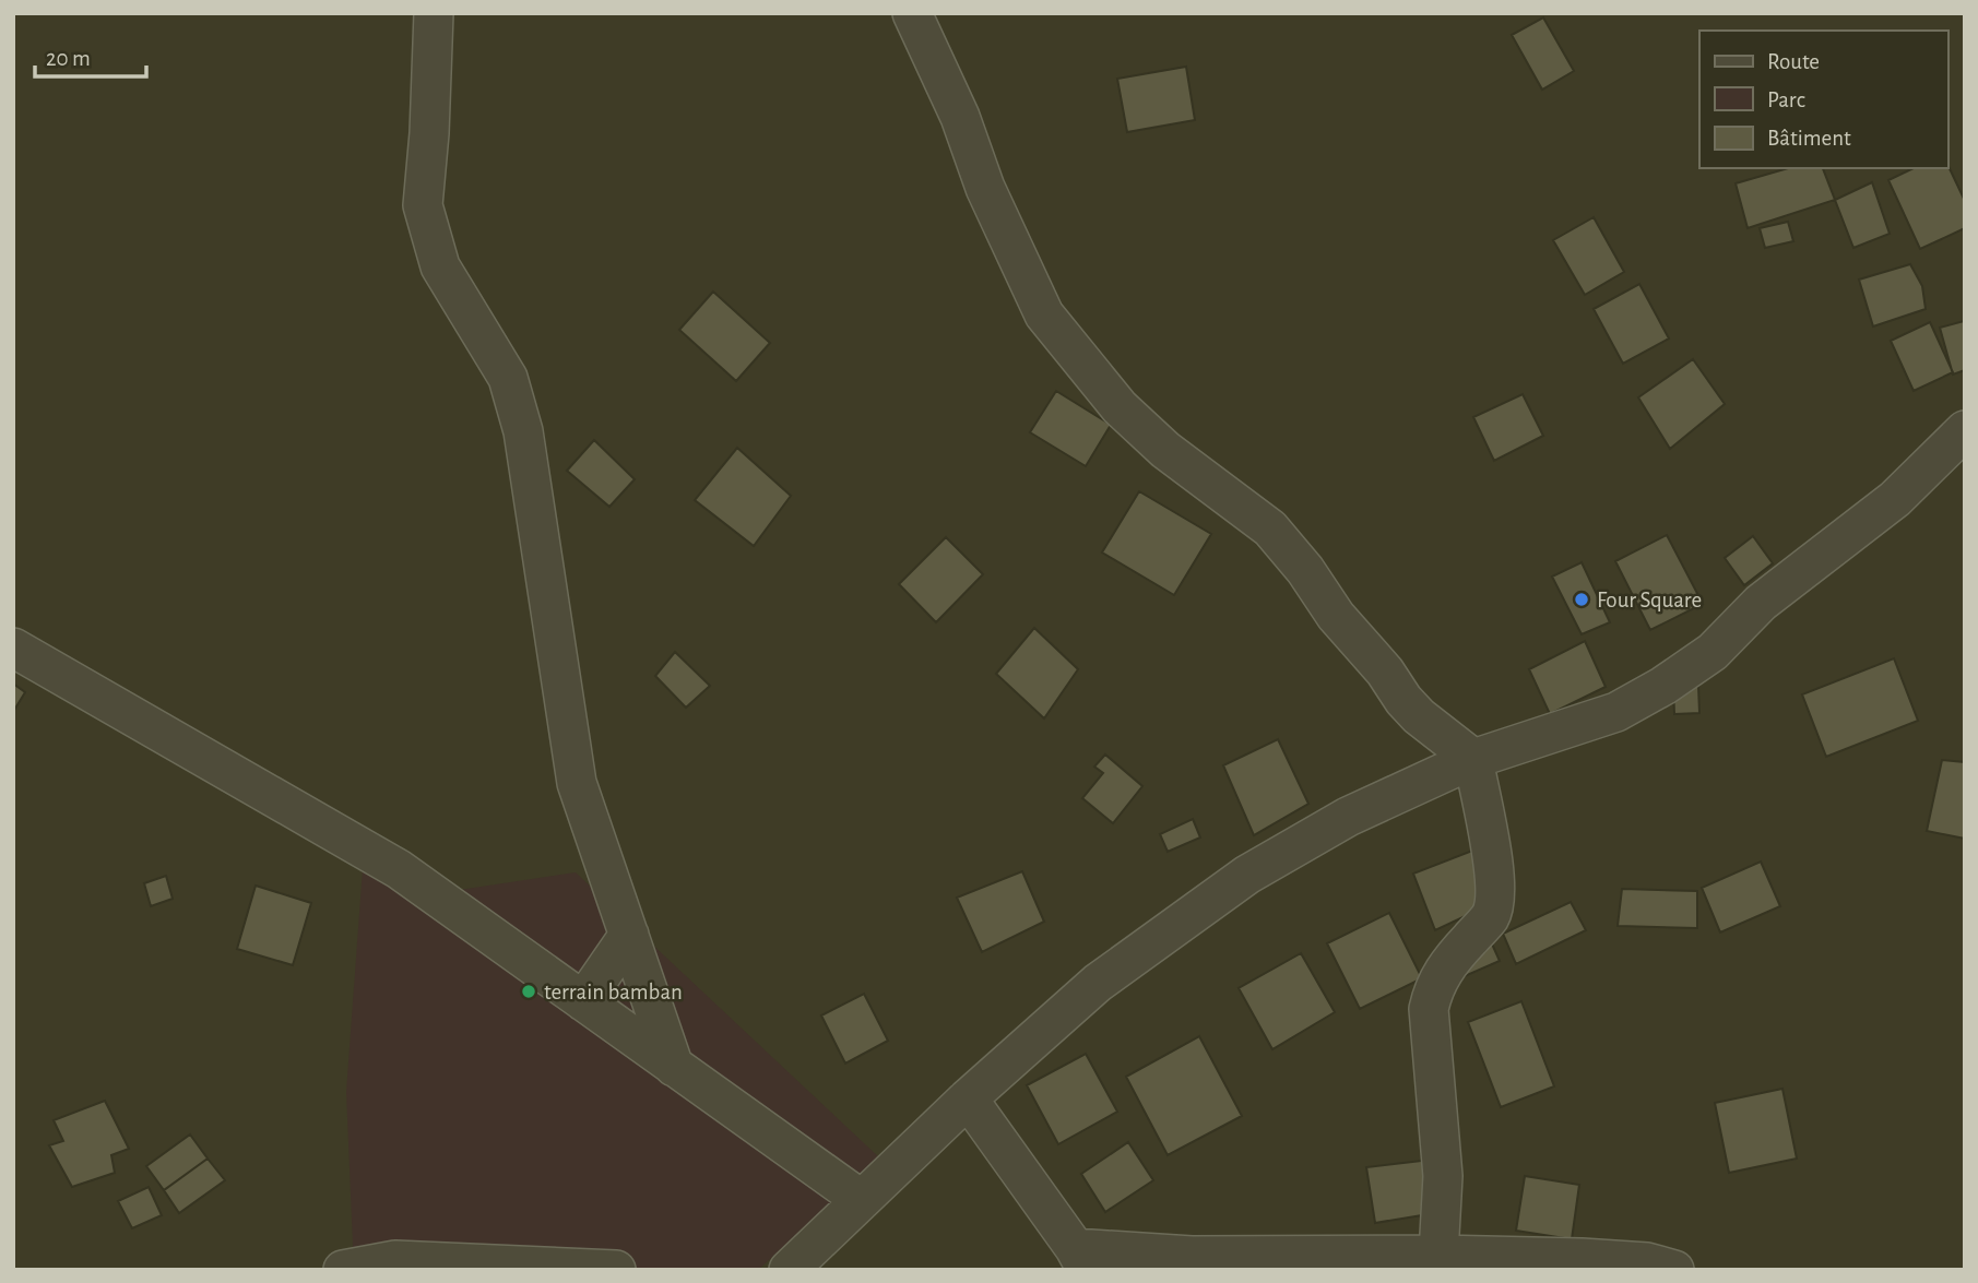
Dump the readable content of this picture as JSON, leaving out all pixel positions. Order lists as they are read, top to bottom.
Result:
{
  "places": ["Four Square", "terrain bamban"],
  "legend": ["Route", "Parc", "Bâtiment"],
  "scale_bar": "20 m"
}
